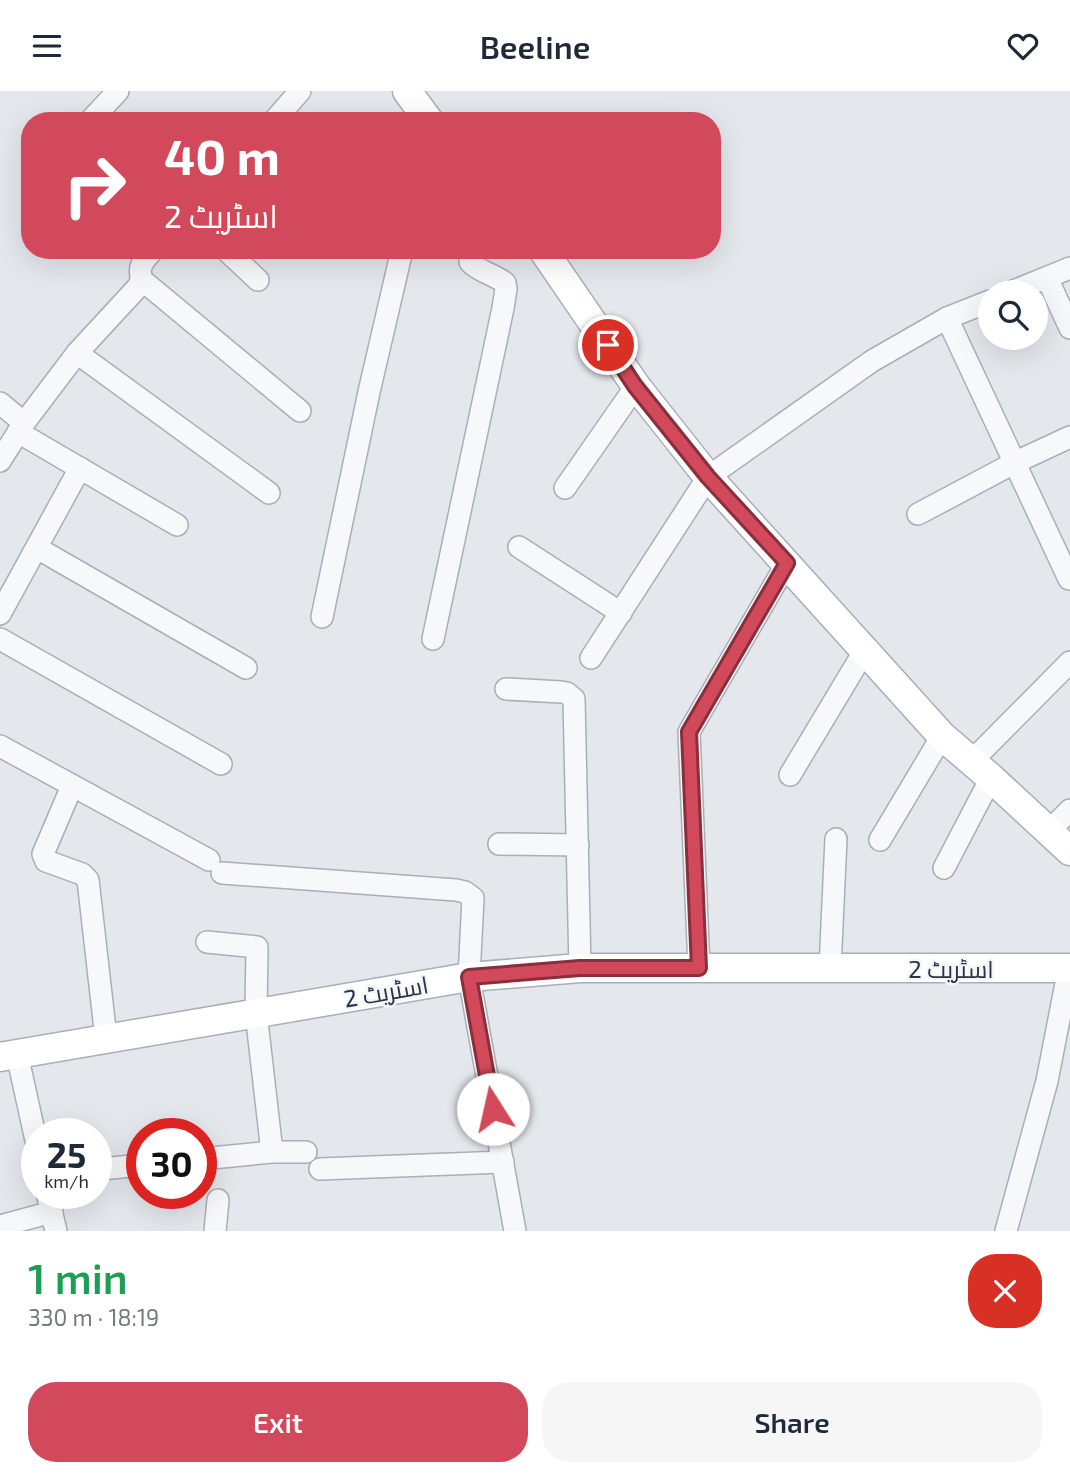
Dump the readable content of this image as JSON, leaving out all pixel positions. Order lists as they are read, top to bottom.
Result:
{
  "streets": {
    "street": ["اسٹریٹ 2"]
  },
  "page": {
    "header": "Beeline",
    "turn": ["40 m", "اسٹریٹ 2"],
    "speed": "25 km/h",
    "limit": "30",
    "heading": ["1 min", "330 m · 18:19"],
    "buttons": ["Exit", "Share"]
  }
}
